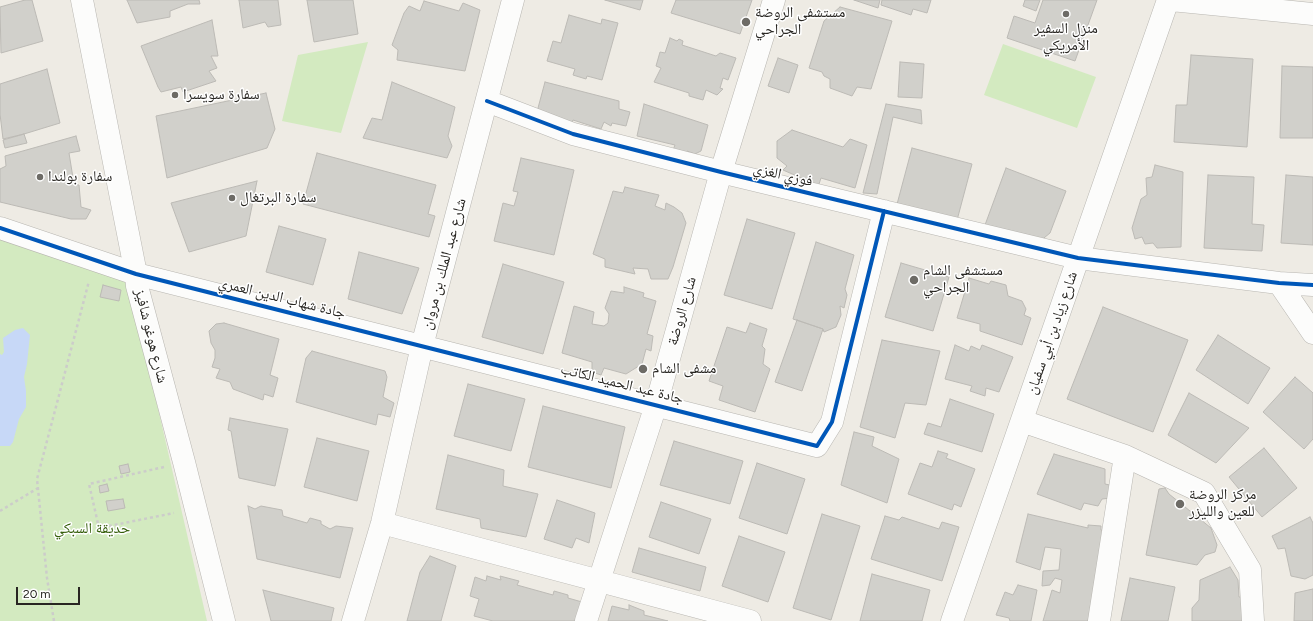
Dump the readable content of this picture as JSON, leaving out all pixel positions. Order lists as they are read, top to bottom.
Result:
{
  "streets": {
    "street": [
      "فوزي الغزي",
      "شارع عبد الملك بن مروان",
      "جادة شهاب الدين العمري",
      "شارع الروضة",
      "شارع زياد بن أبي سفيان",
      "شارع هوغو شافيز",
      "جادة عبد الحميد الكاتب"
    ]
  },
  "crossings": [
    ["فوزي الغزي", "شارع عبد الملك بن مروان"],
    ["فوزي الغزي", "شارع الروضة"],
    ["فوزي الغزي", "شارع زياد بن أبي سفيان"],
    ["فوزي الغزي", "جادة عبد الحميد الكاتب"],
    ["شارع عبد الملك بن مروان", "جادة شهاب الدين العمري"],
    ["شارع عبد الملك بن مروان", "جادة عبد الحميد الكاتب"],
    ["جادة شهاب الدين العمري", "شارع هوغو شافيز"],
    ["جادة شهاب الدين العمري", "جادة عبد الحميد الكاتب"],
    ["شارع الروضة", "جادة عبد الحميد الكاتب"]
  ],
  "parks": ["حديقة السبكي"],
  "places": [
    "منزل السفير الأمريكي",
    "مستشفى الروضة الجراحي",
    "سفارة سويسرا",
    "سفارة بولندا",
    "سفارة البرتغال",
    "مستشفى الشام الجراحي",
    "مشفى الشام",
    "مركز الروضة للعين والليزر"
  ],
  "scale_bar": "20 m"
}
